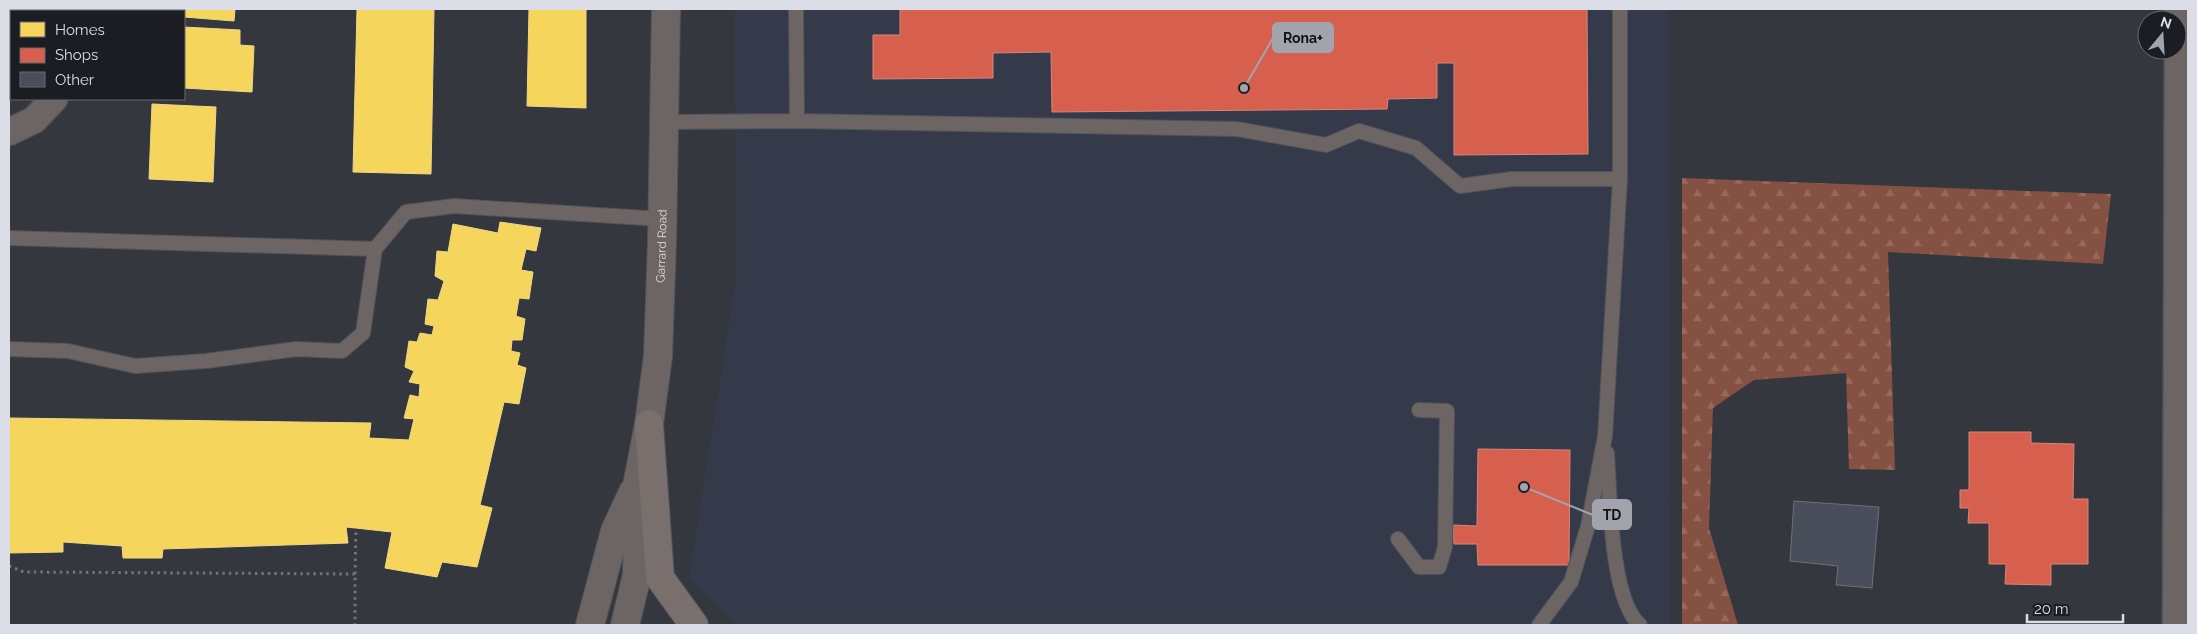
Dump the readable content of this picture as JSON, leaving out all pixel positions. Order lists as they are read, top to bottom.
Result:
{
  "streets": {
    "street": ["Garrard Road"]
  },
  "places": ["Rona+", "TD"],
  "legend": ["Homes", "Shops", "Other"],
  "scale_bar": "20 m",
  "north": "top"
}
